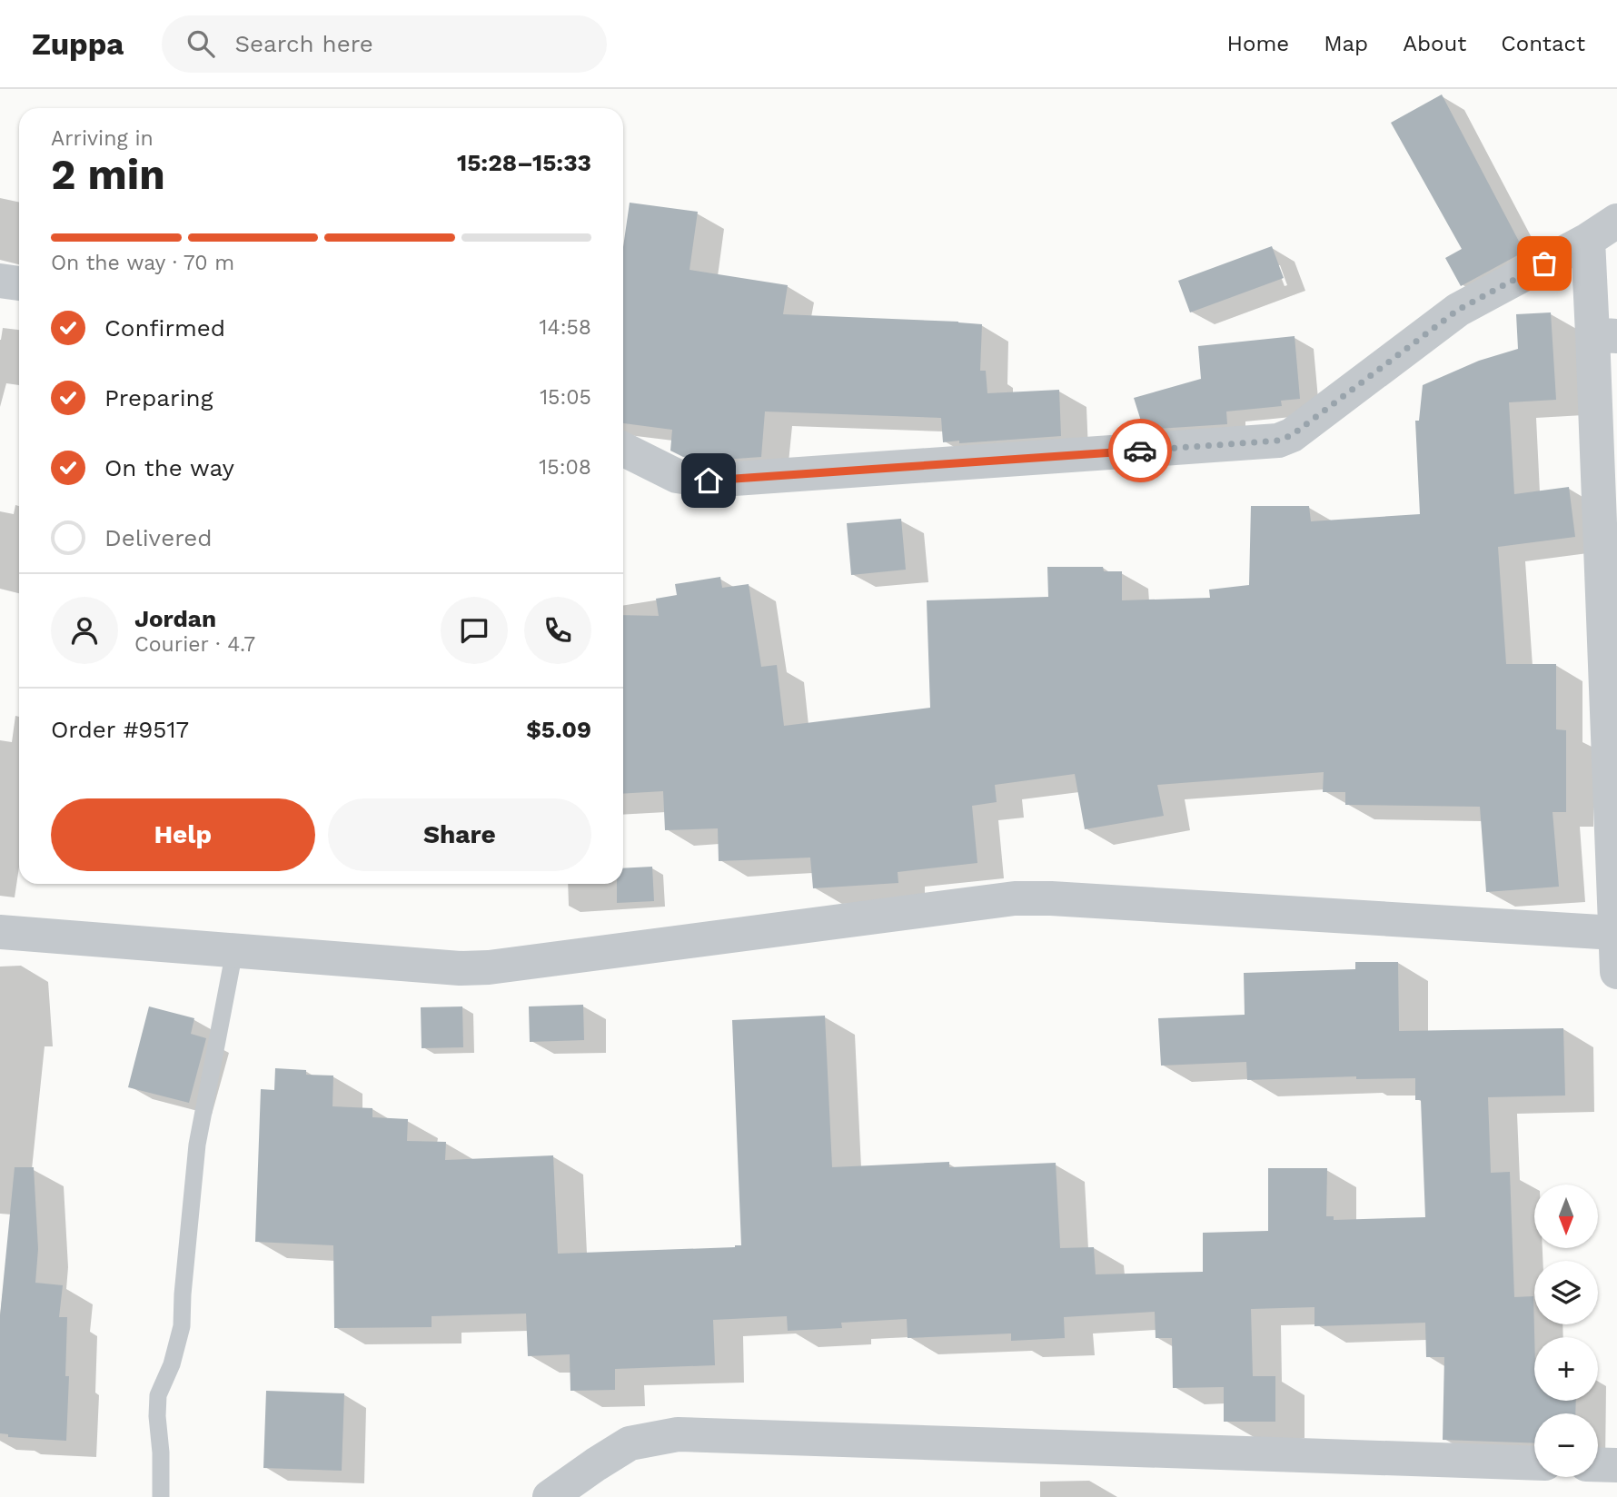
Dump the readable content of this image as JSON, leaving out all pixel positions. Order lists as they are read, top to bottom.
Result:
{
  "north": "bottom",
  "page": {
    "header": "Zuppa",
    "search": "Search here",
    "nav": [
      "Home",
      "Map",
      "About",
      "Contact"
    ],
    "heading": ["2 min", "Arriving in", "15:28–15:33"],
    "panel": [
      "Jordan",
      "Courier · 4.7",
      "Order #9517",
      "$5.09"
    ],
    "bar": "On the way · 70 m",
    "list": [
      ["Confirmed", "14:58"],
      ["Preparing", "15:05"],
      ["On the way", "15:08"],
      "Delivered"
    ],
    "buttons": ["Help", "Share"],
    "map_buttons": ["+", "−"]
  }
}
